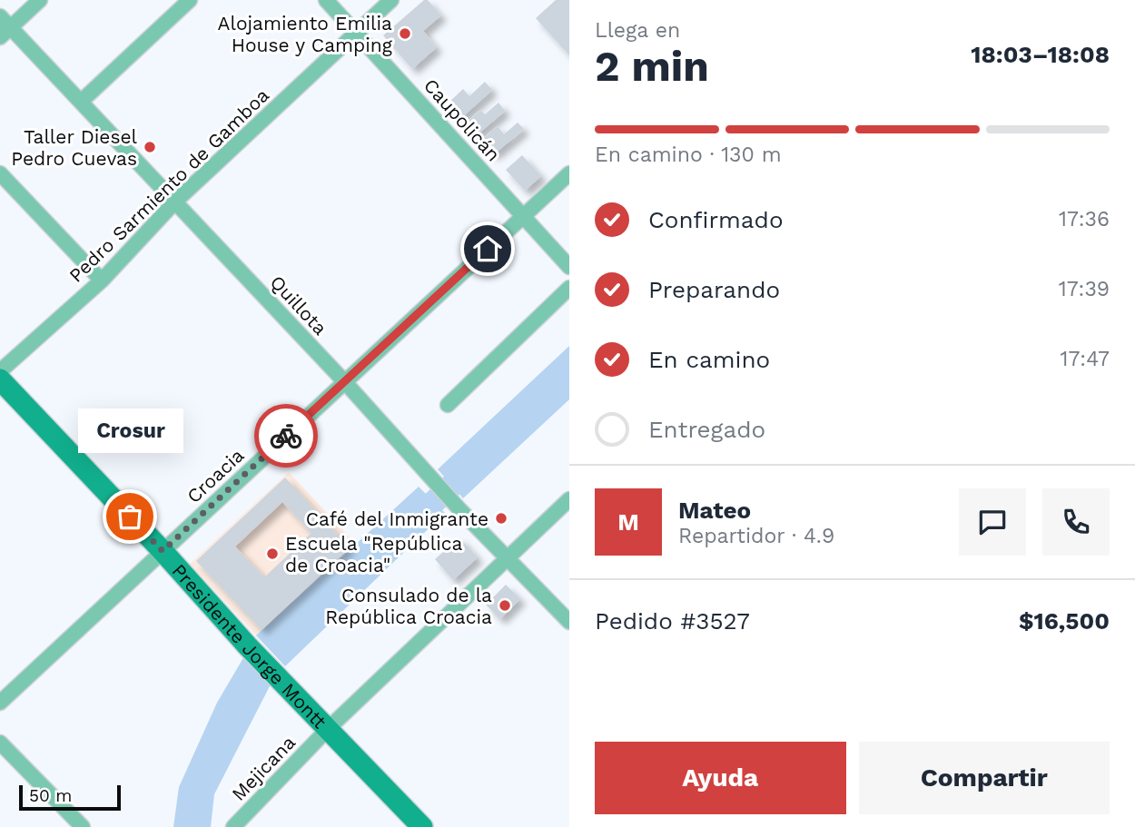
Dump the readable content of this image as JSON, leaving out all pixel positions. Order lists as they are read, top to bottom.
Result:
{
  "streets": {
    "main road": ["Presidente Jorge Montt"],
    "street": [
      "Caupolicán",
      "Pedro Sarmiento de Gamboa",
      "Quillota",
      "Croacia",
      "Mejicana"
    ]
  },
  "crossings": [
    ["Caupolicán", "Pedro Sarmiento de Gamboa"],
    ["Caupolicán", "Croacia"],
    ["Pedro Sarmiento de Gamboa", "Quillota"],
    ["Quillota", "Croacia"],
    ["Quillota", "Mejicana"],
    ["Croacia", "Presidente Jorge Montt"],
    ["Presidente Jorge Montt", "Mejicana"]
  ],
  "places": [
    "Alojamiento Emilia House y Camping",
    "Taller Diesel Pedro Cuevas",
    "Crosur",
    "Café del Inmigrante",
    "Escuela \"República de Croacia\"",
    "Consulado de la República Croacia"
  ],
  "scale_bar": "50 m",
  "page": {
    "heading": ["2 min", "Llega en", "18:03–18:08"],
    "panel": [
      "Mateo",
      "Repartidor · 4.9",
      "Pedido #3527",
      "$16,500"
    ],
    "bar": "En camino · 130 m",
    "list": [
      ["Confirmado", "17:36"],
      ["Preparando", "17:39"],
      ["En camino", "17:47"],
      "Entregado"
    ],
    "bubble": "Crosur",
    "round": "M",
    "buttons": ["Ayuda", "Compartir"],
    "scale": "50 m"
  }
}
